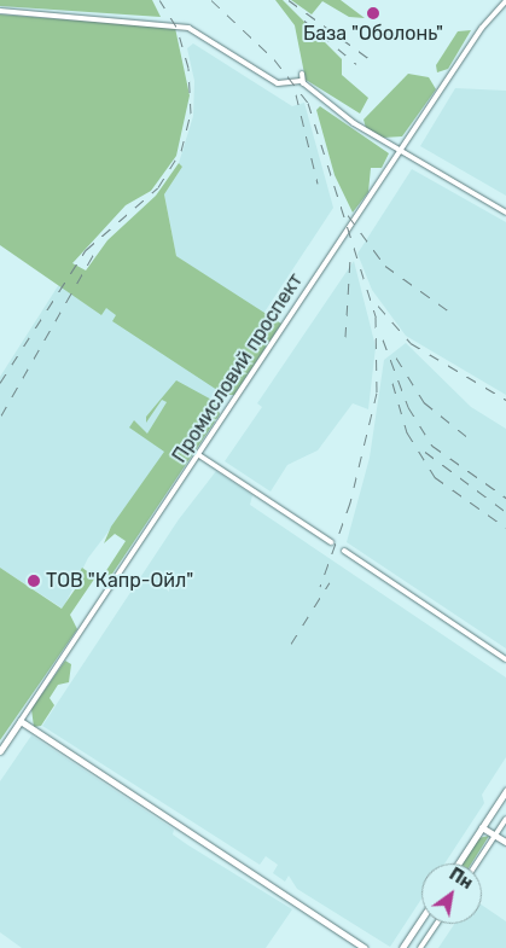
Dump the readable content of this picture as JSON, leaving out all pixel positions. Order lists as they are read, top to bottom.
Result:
{
  "streets": {
    "street": ["Промисловий проспект"]
  },
  "places": ["База \"Оболонь\"", "ТОВ \"Капр-Ойл\""],
  "north": "top right"
}
